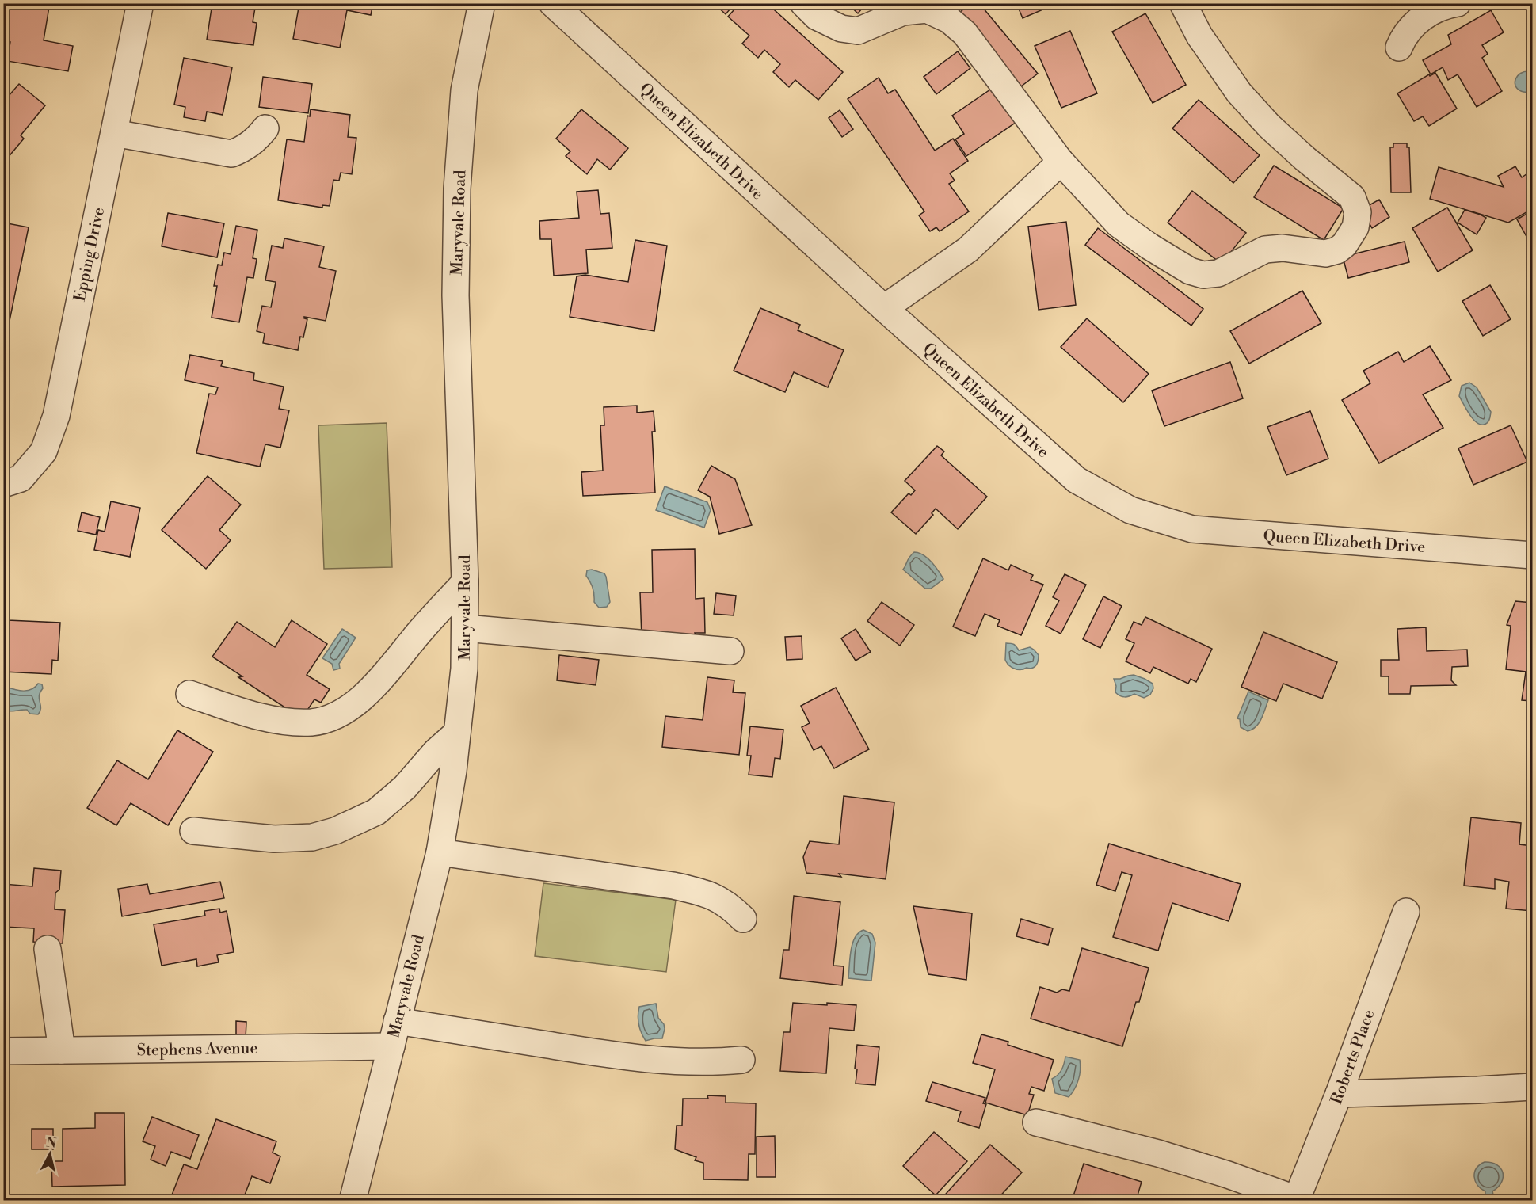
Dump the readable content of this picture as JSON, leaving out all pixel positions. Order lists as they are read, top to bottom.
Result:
{
  "streets": {
    "street": [
      "Queen Elizabeth Drive",
      "Maryvale Road",
      "Epping Drive",
      "Stephens Avenue",
      "Roberts Place"
    ]
  },
  "crossings": [
    ["Maryvale Road", "Stephens Avenue"]
  ],
  "north": "top"
}
